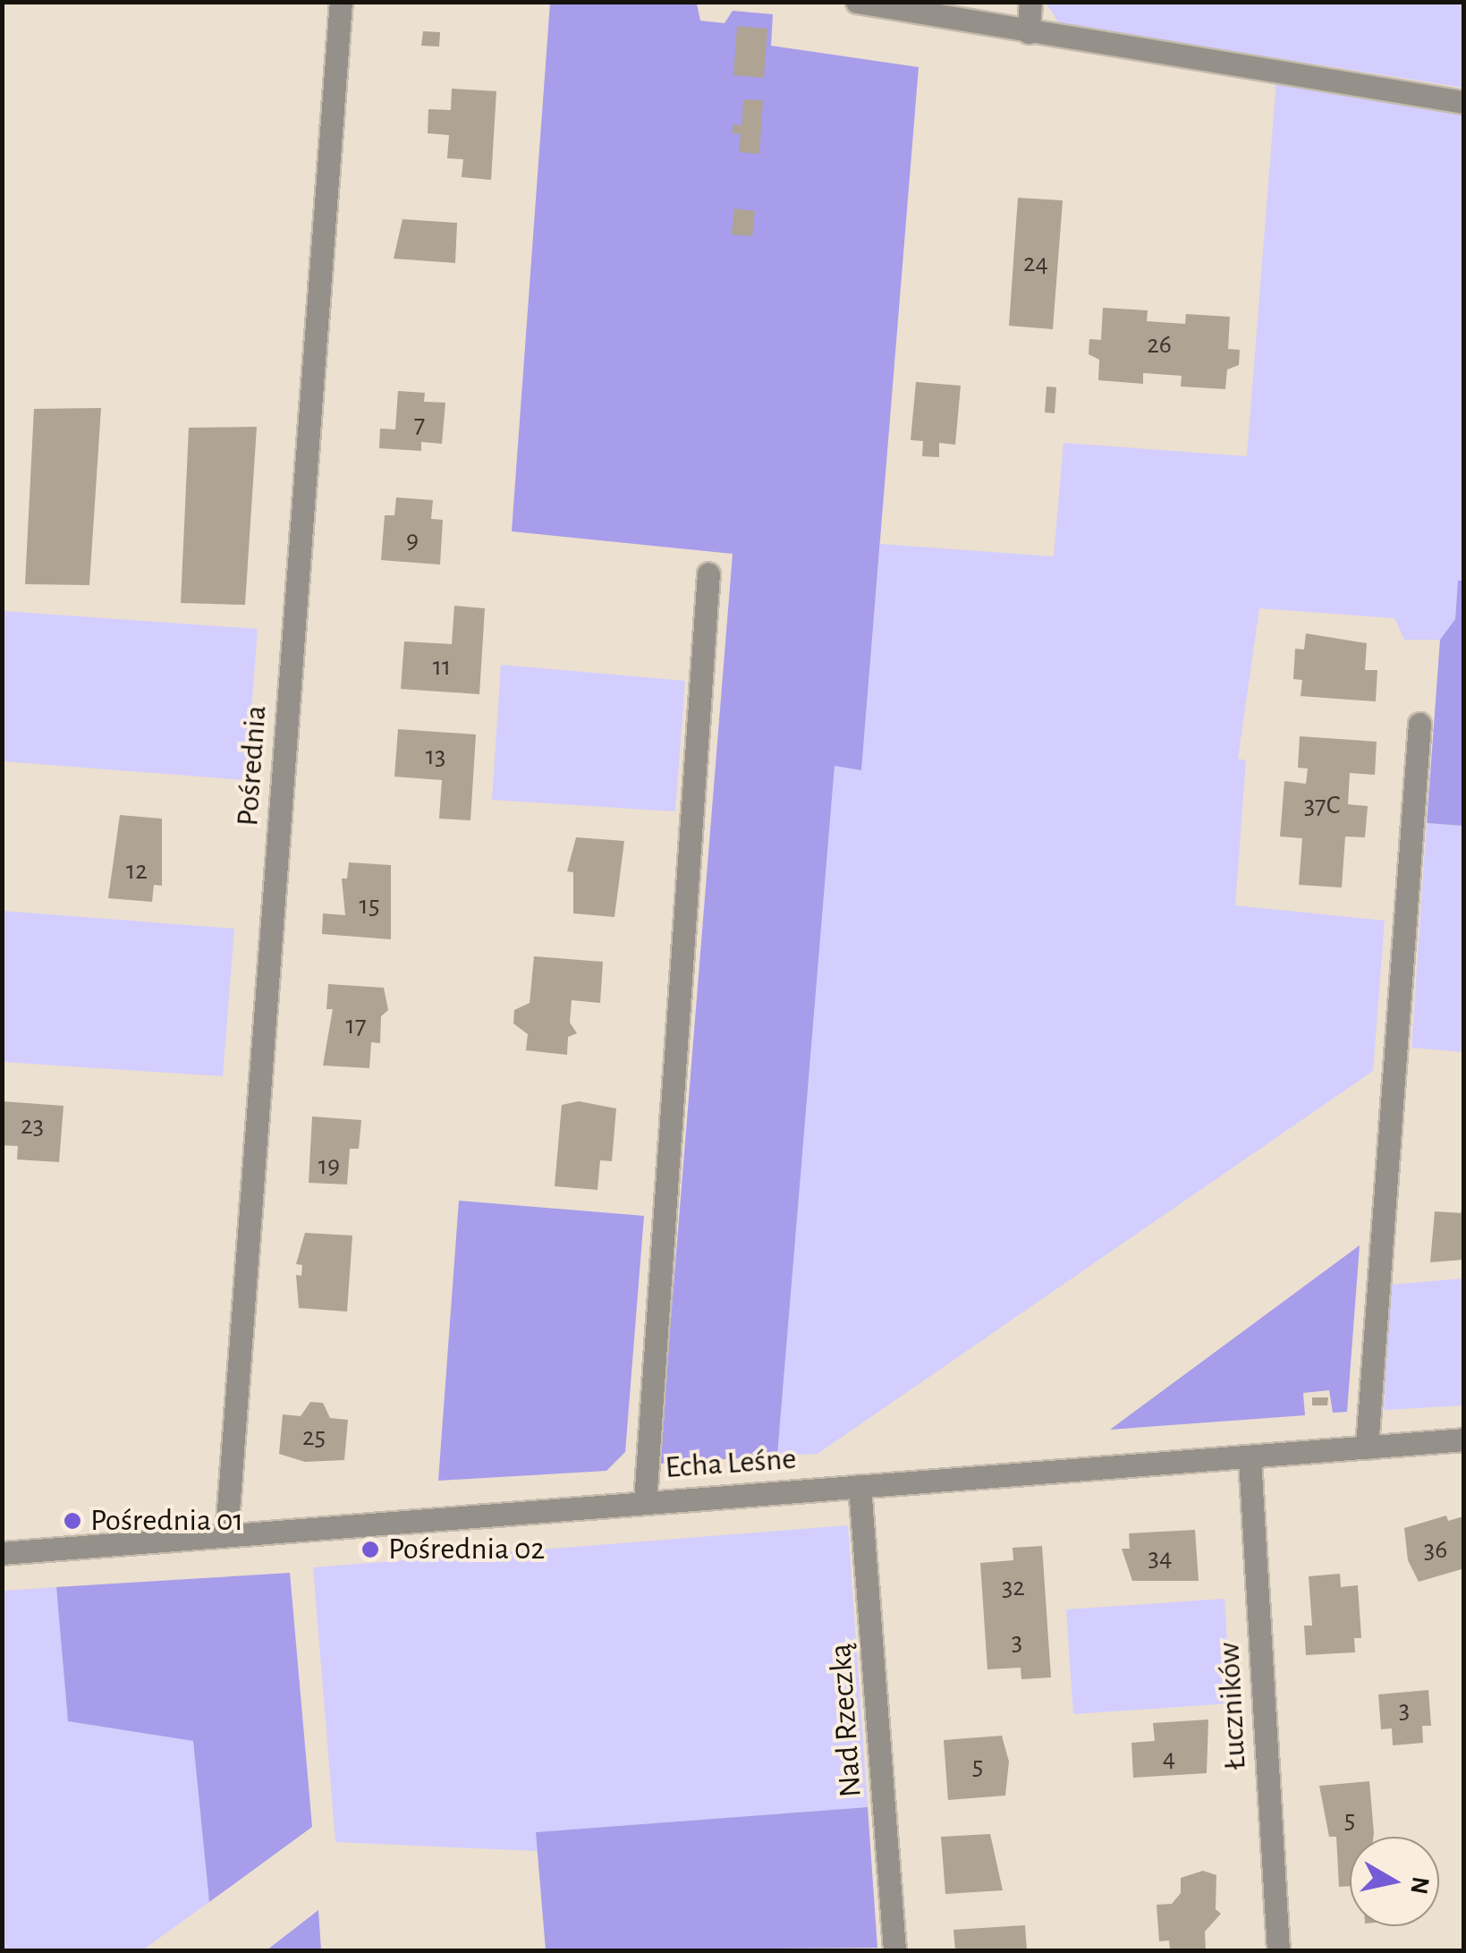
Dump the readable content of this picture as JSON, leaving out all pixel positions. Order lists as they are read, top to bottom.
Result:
{
  "streets": {
    "street": [
      "Pośrednia",
      "Echa Leśne",
      "Łuczników",
      "Nad Rzeczką"
    ]
  },
  "crossings": [
    ["Pośrednia", "Echa Leśne"],
    ["Echa Leśne", "Łuczników"],
    ["Echa Leśne", "Nad Rzeczką"]
  ],
  "places": ["Pośrednia 01", "Pośrednia 02"],
  "house_numbers": [
    "24",
    "26",
    "7",
    "9",
    "11",
    "13",
    "37C",
    "12",
    "15",
    "17",
    "23",
    "19",
    "25",
    "36",
    "34",
    "32",
    "3",
    "3",
    "4",
    "5",
    "5"
  ],
  "north": "right"
}
